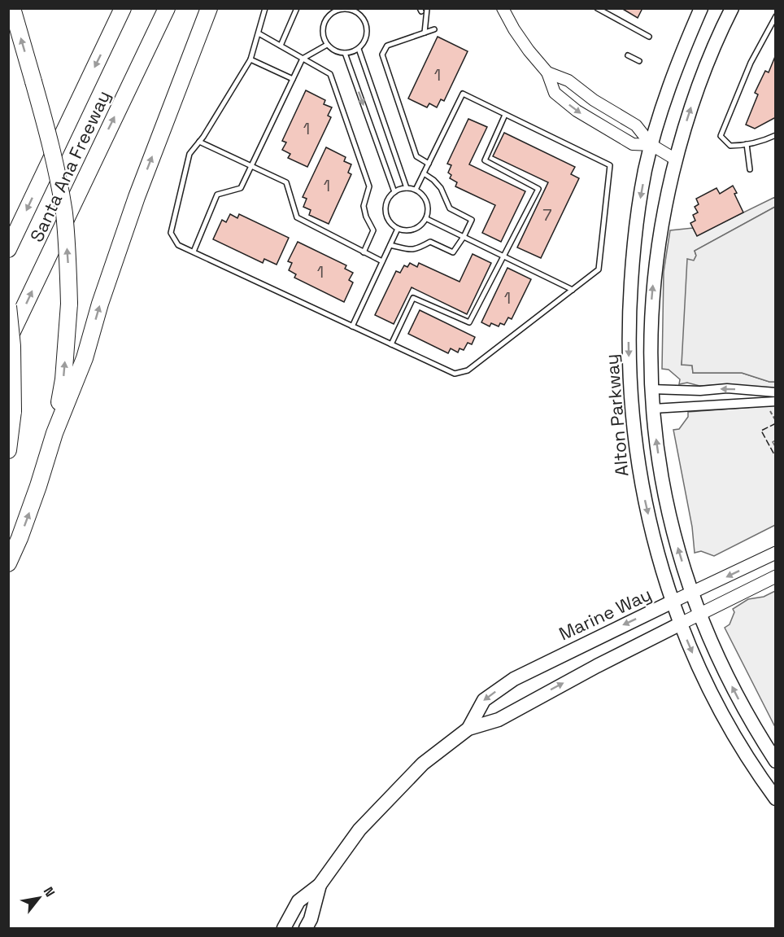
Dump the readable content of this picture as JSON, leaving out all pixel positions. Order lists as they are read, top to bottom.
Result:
{
  "streets": {
    "highway": ["Santa Ana Freeway"],
    "main road": ["Alton Parkway", "Marine Way"]
  },
  "crossings": [
    ["Alton Parkway", "Marine Way"]
  ],
  "house_numbers": [
    "1",
    "1",
    "1",
    "7",
    "1",
    "1"
  ],
  "north": "top right"
}
